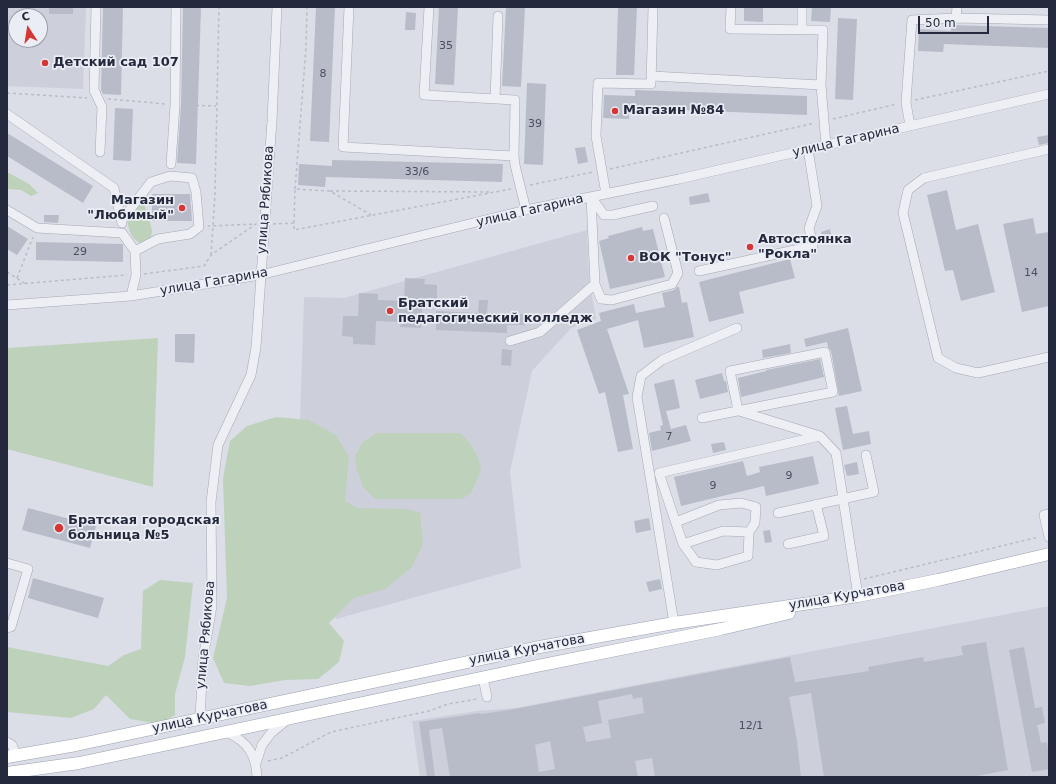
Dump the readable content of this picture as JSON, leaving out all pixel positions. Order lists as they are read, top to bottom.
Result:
{
  "streets": {
    "main road": ["улица Курчатова"],
    "street": ["улица Гагарина", "улица Рябикова"]
  },
  "crossings": [
    ["улица Гагарина", "улица Рябикова"],
    ["улица Рябикова", "улица Курчатова"]
  ],
  "places": [
    "Детский сад 107",
    "Магазин №84",
    "Магазин \"Любимый\"",
    "Автостоянка \"Рокла\"",
    "ВОК \"Тонус\"",
    "Братский педагогический колледж",
    "Братская городская больница №5"
  ],
  "house_numbers": [
    "35",
    "8",
    "39",
    "33/6",
    "29",
    "14",
    "7",
    "9",
    "9",
    "12/1"
  ],
  "scale_bar": "50 m",
  "north": "top"
}
